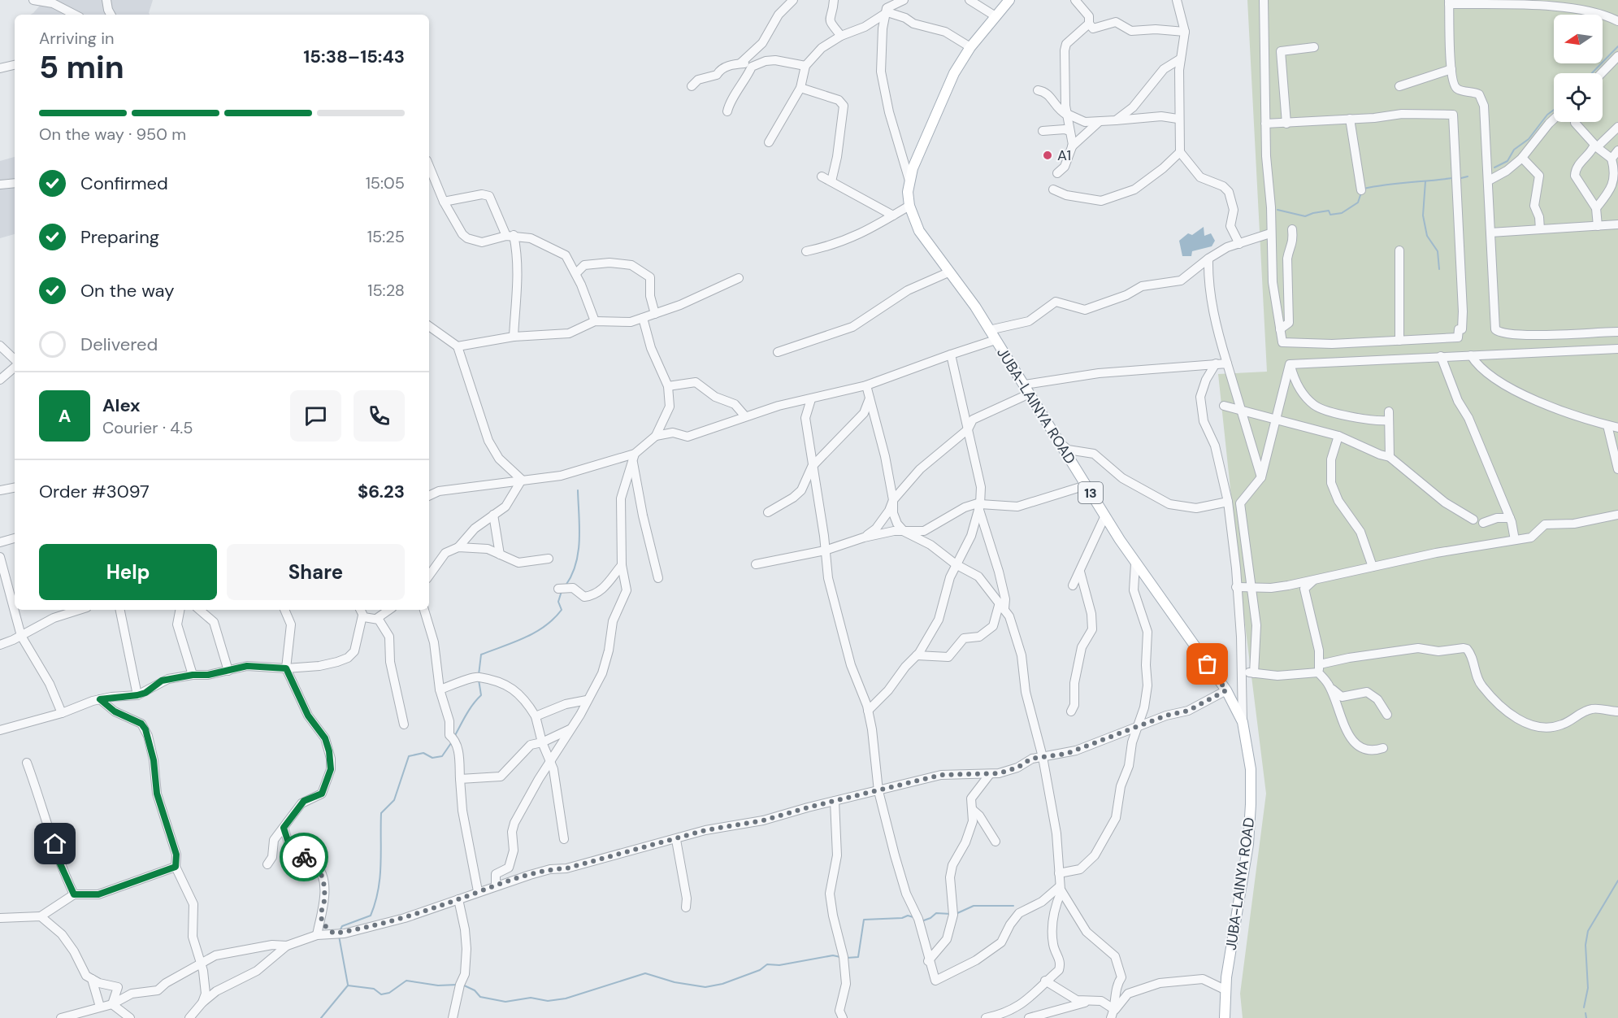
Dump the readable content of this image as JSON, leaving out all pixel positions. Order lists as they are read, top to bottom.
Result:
{
  "streets": {
    "main road": ["JUBA-LAINYA ROAD", "13"]
  },
  "places": ["A1"],
  "north": "left",
  "page": {
    "heading": ["5 min", "Arriving in", "15:38–15:43"],
    "panel": [
      "Alex",
      "Courier · 4.5",
      "Order #3097",
      "$6.23"
    ],
    "bar": "On the way · 950 m",
    "list": [
      ["Confirmed", "15:05"],
      ["Preparing", "15:25"],
      ["On the way", "15:28"],
      "Delivered"
    ],
    "round": "A",
    "buttons": ["Help", "Share"]
  }
}
